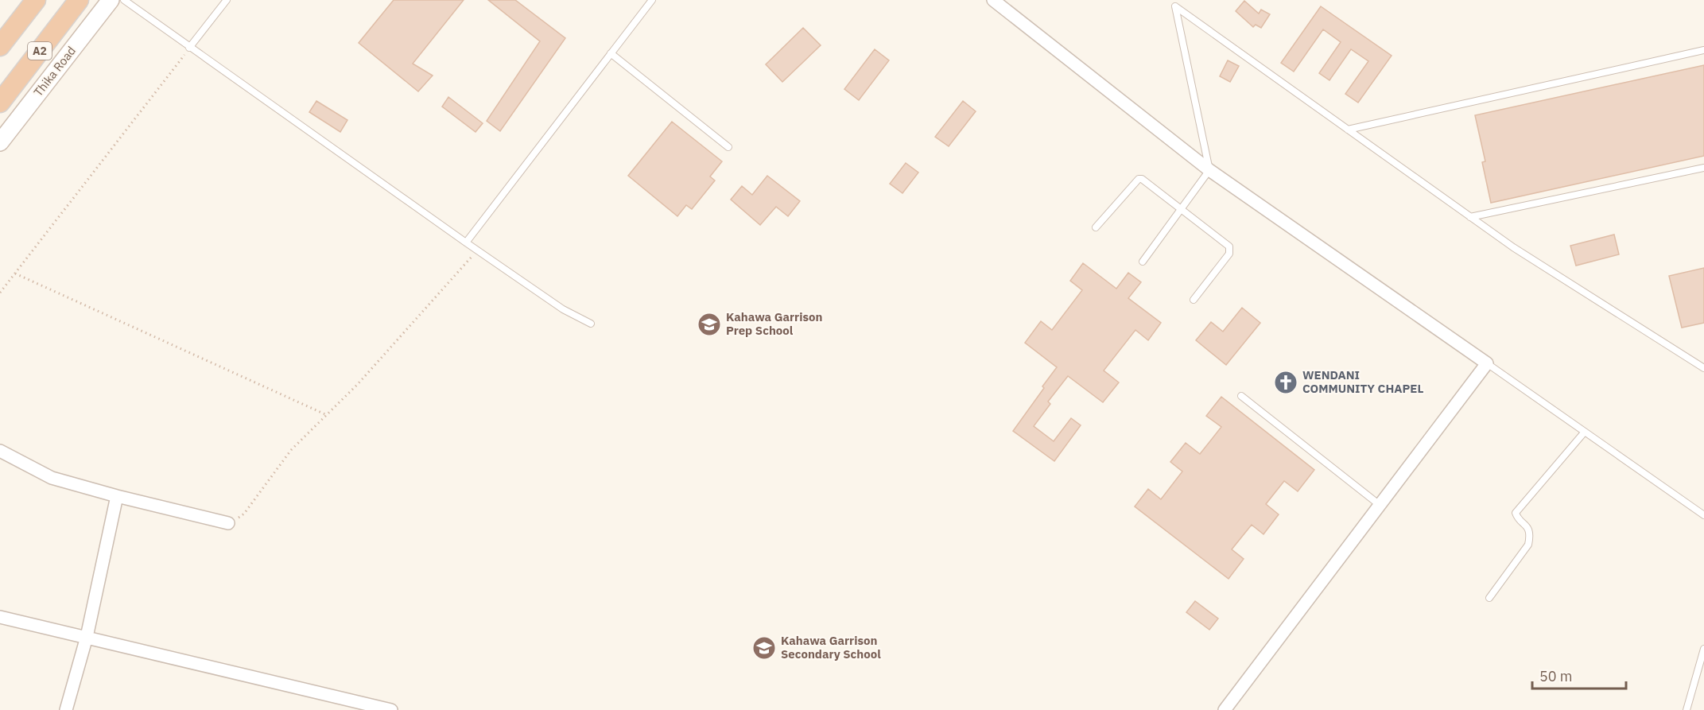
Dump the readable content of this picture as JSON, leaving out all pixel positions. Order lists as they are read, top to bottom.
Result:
{
  "streets": {
    "highway": ["A2", "Thika Road"]
  },
  "places": {
    "school or university": ["Kahawa Garrison Prep School", "Kahawa Garrison Secondary School"],
    "church": ["WENDANI COMMUNITY CHAPEL"]
  },
  "scale_bar": "50 m"
}
